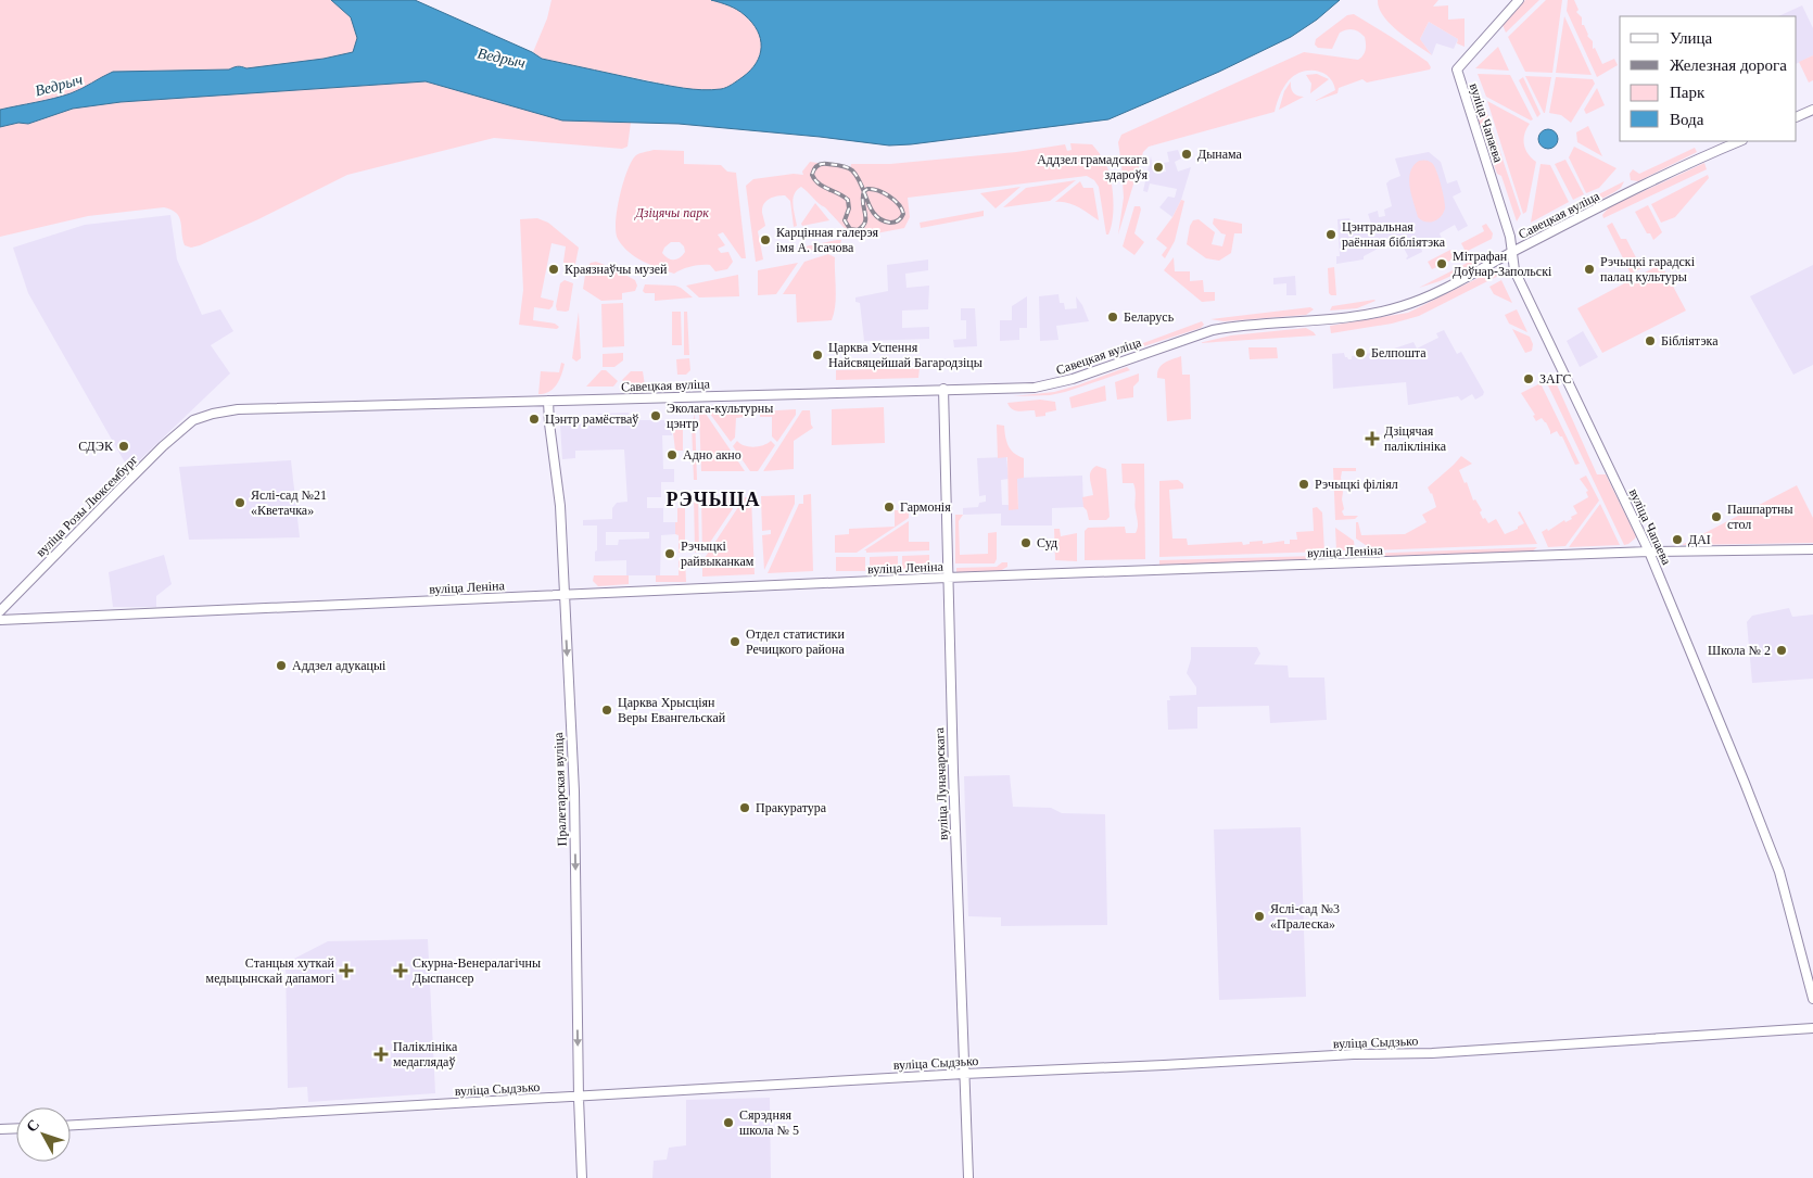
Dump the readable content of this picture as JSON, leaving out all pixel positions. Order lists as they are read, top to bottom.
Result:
{
  "streets": {
    "street": [
      "вуліца Чапаева",
      "Савецкая вуліца",
      "вуліца Розы Люксембург",
      "вуліца Леніна",
      "вуліца Луначарскага",
      "Пралетарская вуліца",
      "вуліца Сыдзько"
    ]
  },
  "crossings": [
    ["вуліца Чапаева", "Савецкая вуліца"],
    ["вуліца Чапаева", "вуліца Леніна"],
    ["Савецкая вуліца", "вуліца Розы Люксембург"],
    ["Савецкая вуліца", "вуліца Луначарскага"],
    ["Савецкая вуліца", "Пралетарская вуліца"],
    ["вуліца Леніна", "вуліца Луначарскага"],
    ["вуліца Леніна", "Пралетарская вуліца"],
    ["вуліца Луначарскага", "вуліца Сыдзько"],
    ["Пралетарская вуліца", "вуліца Сыдзько"]
  ],
  "one_way": ["Пралетарская вуліца"],
  "districts": ["РЭЧЫЦА"],
  "water": ["Ведрыч"],
  "parks": ["Дзіцячы парк"],
  "places": {
    "other": [
      "Дынама",
      "Аддзел грамадскага здароўя",
      "Цэнтральная раённая бібліятэка",
      "Карцінная галерэя імя А. Ісачова",
      "Мітрафан Доўнар-Запольскі",
      "Краязнаўчы музей",
      "Рэчыцкі гарадскі палац культуры",
      "Беларусь",
      "Бібліятэка",
      "Белпошта",
      "Царква Успення Найсвяцейшай Багародзіцы",
      "ЗАГС",
      "Эколага-культурны цэнтр",
      "Цэнтр рамёстваў",
      "СДЭК",
      "Адно акно",
      "Рэчыцкі філіял",
      "Яслі-сад №21 «Кветачка»",
      "Гармонія",
      "Пашпартны стол",
      "ДАІ",
      "Суд",
      "Рэчыцкі райвыканкам",
      "Отдел статистики Речицкого района",
      "Школа № 2",
      "Аддзел адукацыі",
      "Царква Хрысціян Веры Евангельскай",
      "Пракуратура",
      "Яслі-сад №3 «Пралеска»",
      "Сярэдняя школа № 5"
    ],
    "health": [
      "Дзіцячая паліклініка",
      "Станцыя хуткай медыцынскай дапамогі",
      "Скурна-Венералагічны Дыспансер",
      "Паліклініка медаглядаў"
    ]
  },
  "legend": [
    "Улица",
    "Железная дорога",
    "Парк",
    "Вода"
  ],
  "north": "top left"
}
